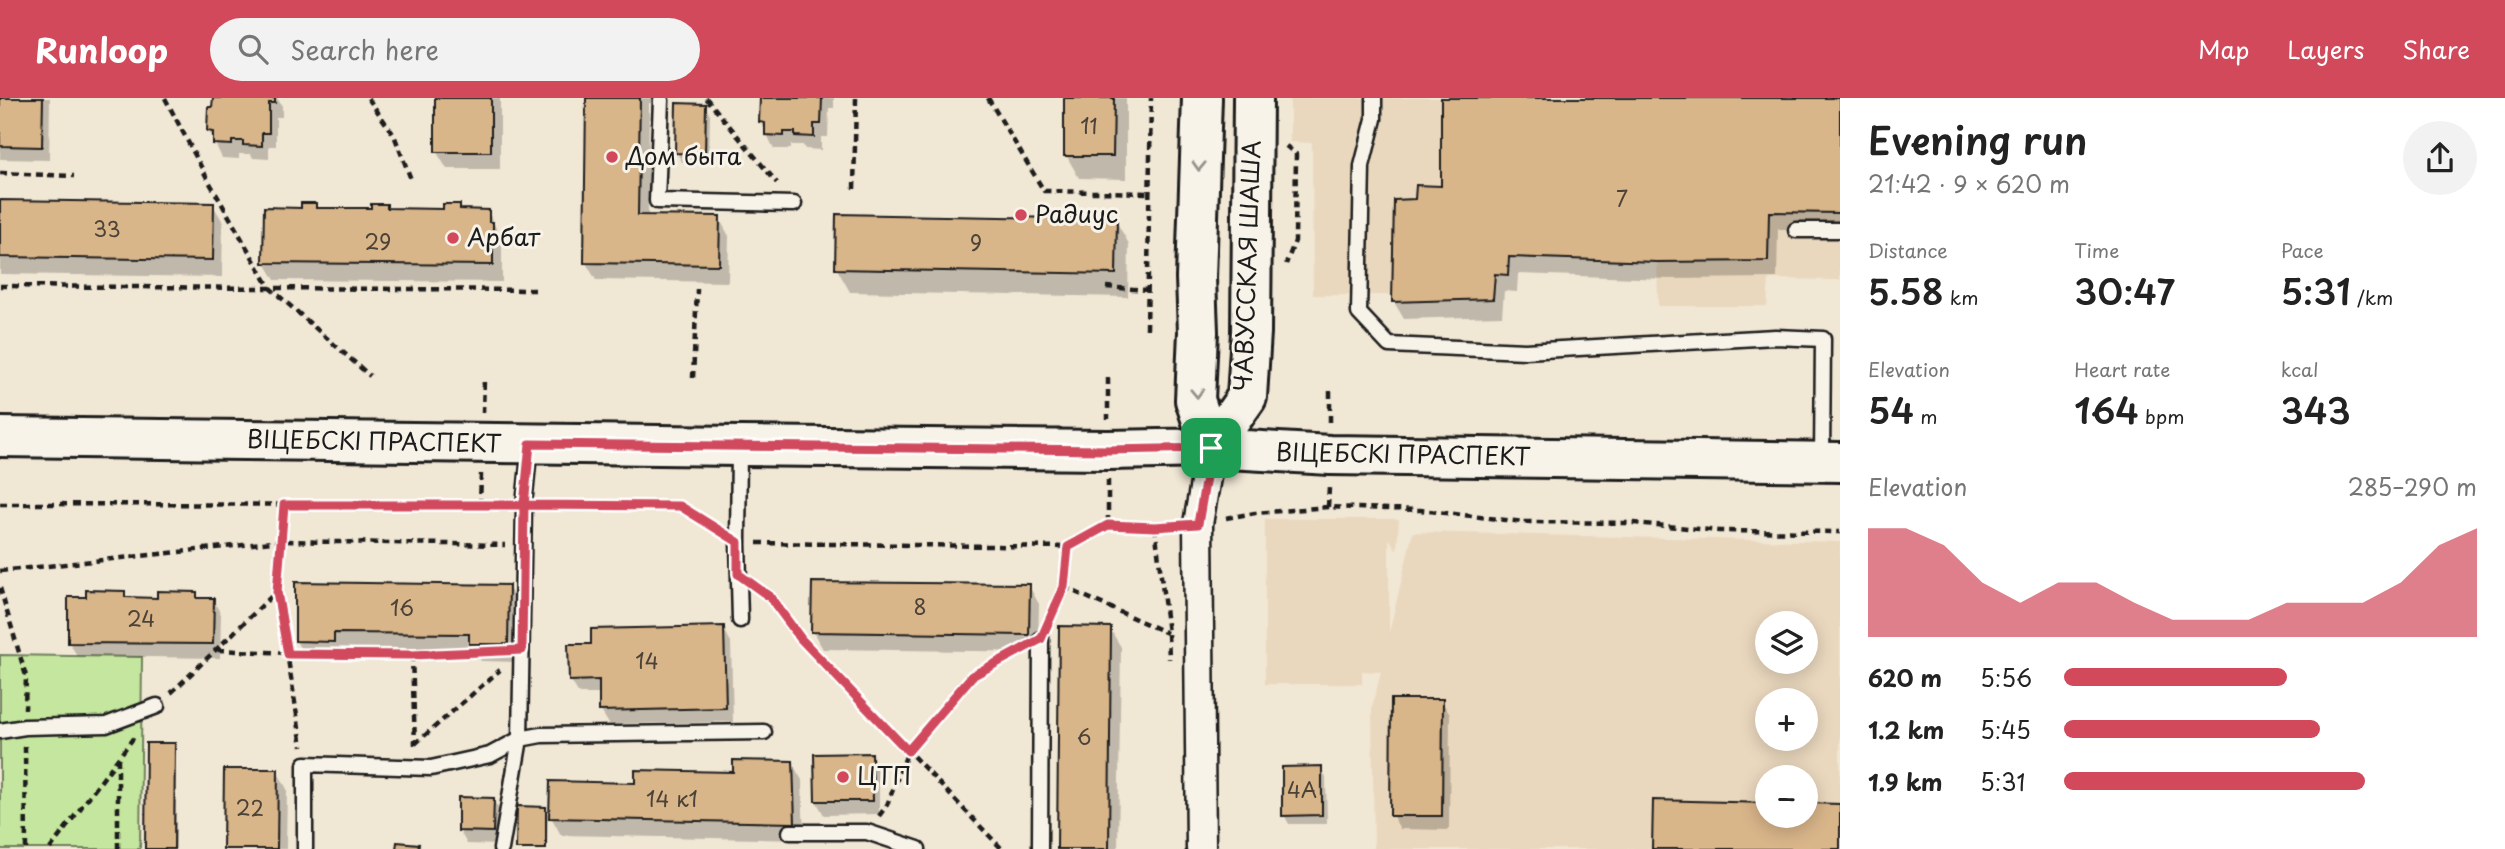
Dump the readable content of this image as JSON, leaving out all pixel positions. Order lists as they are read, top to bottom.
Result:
{
  "streets": {
    "main road": ["ЧАВУССКАЯ ШАША", "ВІЦЕБСКІ ПРАСПЕКТ"]
  },
  "crossings": [
    ["ЧАВУССКАЯ ШАША", "ВІЦЕБСКІ ПРАСПЕКТ"]
  ],
  "places": [
    "Дом быта",
    "Радиус",
    "Арбат",
    "ЦТП"
  ],
  "house_numbers": [
    "11",
    "7",
    "33",
    "29",
    "9",
    "8",
    "16",
    "24",
    "14",
    "6",
    "4А",
    "14 к1",
    "22"
  ],
  "page": {
    "header": "Runloop",
    "search": "Search here",
    "nav": ["Map", "Layers", "Share"],
    "heading": ["Evening run", "21:42 · 9 × 620 m"],
    "stats": [
      ["Distance", "5.58 km"],
      ["Time", "30:47"],
      ["Pace", "5:31 /km"],
      ["Elevation", "54 m"],
      ["Heart rate", "164 bpm"],
      ["kcal", "343"]
    ],
    "chart": ["Elevation", "285–290 m"],
    "map_buttons": ["+", "−"],
    "list": [
      {
        "name": "620 m",
        "note": "5:56"
      },
      {
        "name": "1.2 km",
        "note": "5:45"
      },
      {
        "name": "1.9 km",
        "note": "5:31"
      }
    ]
  }
}
